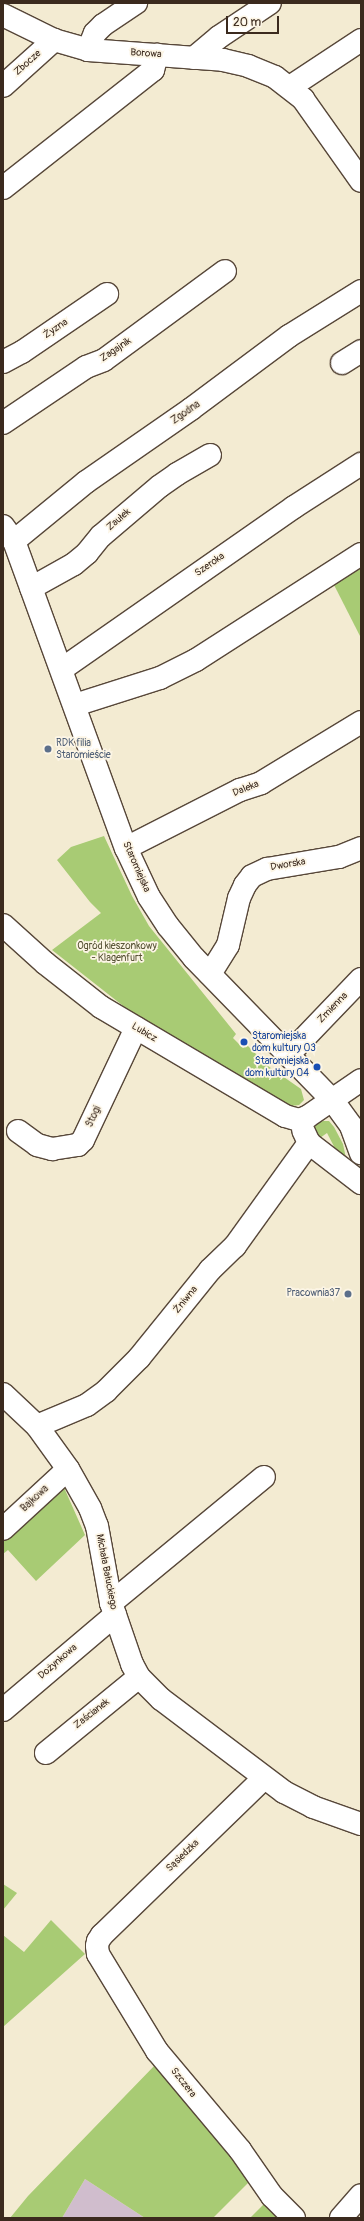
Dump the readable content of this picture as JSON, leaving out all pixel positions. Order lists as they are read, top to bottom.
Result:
{
  "streets": {
    "street": [
      "Borowa",
      "Zbocze",
      "Żyzna",
      "Zagajnik",
      "Zgodna",
      "Zaułek",
      "Szeroka",
      "Daleka",
      "Dworska",
      "Staromiejska",
      "Zmienna",
      "Lubicz",
      "Stogi",
      "Żniwna",
      "Bajkowa",
      "Michała Bałuckiego",
      "Dożynkowa",
      "Zaścianek",
      "Sąsiedzka",
      "Szczera"
    ]
  },
  "crossings": [
    ["Borowa", "Zbocze"],
    ["Zgodna", "Staromiejska"],
    ["Zaułek", "Staromiejska"],
    ["Szeroka", "Staromiejska"],
    ["Daleka", "Staromiejska"],
    ["Dworska", "Staromiejska"],
    ["Staromiejska", "Zmienna"],
    ["Lubicz", "Stogi"],
    ["Żniwna", "Michała Bałuckiego"],
    ["Bajkowa", "Michała Bałuckiego"],
    ["Michała Bałuckiego", "Dożynkowa"],
    ["Michała Bałuckiego", "Zaścianek"],
    ["Michała Bałuckiego", "Sąsiedzka"],
    ["Sąsiedzka", "Szczera"]
  ],
  "parks": ["Ogród kieszonkowy - Klagenfurt"],
  "places": [
    "RDK filia Staromieście",
    "Staromiejska dom kultury 03",
    "Staromiejska dom kultury 04",
    "Pracownia37"
  ],
  "scale_bar": "20 m"
}
